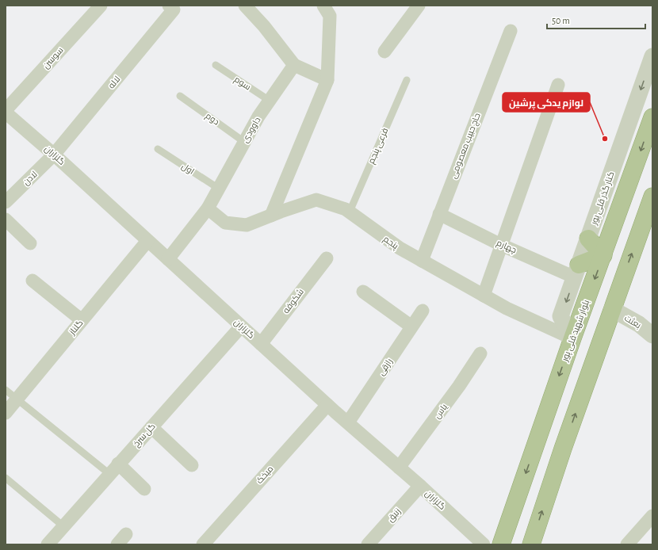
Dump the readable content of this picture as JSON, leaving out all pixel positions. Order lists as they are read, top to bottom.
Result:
{
  "streets": {
    "highway": ["بلوار شهید قلی پور"],
    "street": [
      "سوسن",
      "لاله",
      "داوودی",
      "حاج حبیب معصومی",
      "گلزاران",
      "لادن",
      "کنار گذر قلی پور",
      "پنجم",
      "چهارم",
      "شکوفه",
      "بعثت",
      "گلناز",
      "رازقی",
      "یاس",
      "گل سرخ",
      "میخک",
      "زنبق"
    ],
    "lane": [
      "سوم",
      "دوم",
      "فرعی پنجم",
      "اول"
    ]
  },
  "crossings": [
    ["سوسن", "گلزاران"],
    ["لاله", "گلزاران"],
    ["لاله", "لادن"],
    ["سوم", "داوودی"],
    ["دوم", "داوودی"],
    ["داوودی", "گلزاران"],
    ["داوودی", "اول"],
    ["داوودی", "پنجم"],
    ["فرعی پنجم", "پنجم"],
    ["حاج حبیب معصومی", "پنجم"],
    ["حاج حبیب معصومی", "چهارم"],
    ["گلزاران", "لادن"],
    ["گلزاران", "شکوفه"],
    ["گلزاران", "گلناز"],
    ["گلزاران", "رازقی"],
    ["گلزاران", "یاس"],
    ["گلزاران", "گل سرخ"],
    ["گلزاران", "میخک"],
    ["گلزاران", "زنبق"],
    ["کنار گذر قلی پور", "پنجم"],
    ["کنار گذر قلی پور", "چهارم"],
    ["کنار گذر قلی پور", "بلوار شهید قلی پور"],
    ["پنجم", "بلوار شهید قلی پور"]
  ],
  "places": ["لوازم یدکی پرشین"],
  "scale_bar": "50 m"
}
